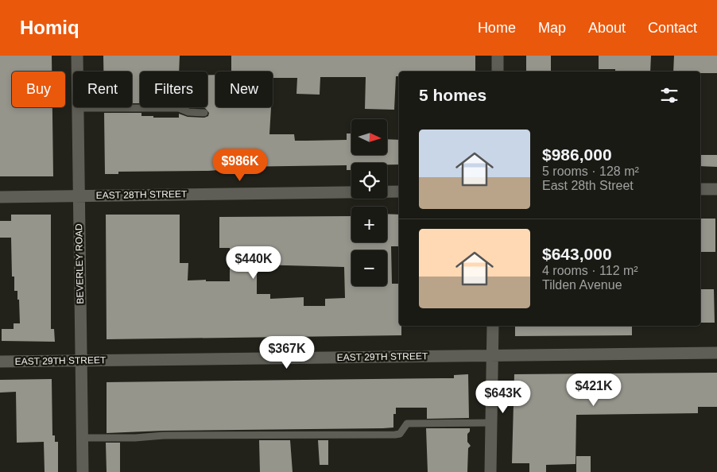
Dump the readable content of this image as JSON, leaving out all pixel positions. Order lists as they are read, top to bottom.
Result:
{
  "streets": {
    "street": ["EAST 28TH STREET", "BEVERLEY ROAD", "EAST 29TH STREET"]
  },
  "crossings": [
    ["EAST 28TH STREET", "BEVERLEY ROAD"],
    ["BEVERLEY ROAD", "EAST 29TH STREET"]
  ],
  "north": "right",
  "page": {
    "header": "Homiq",
    "nav": [
      "Home",
      "Map",
      "About",
      "Contact"
    ],
    "chip": [
      "Buy",
      "Rent",
      "Filters",
      "New"
    ],
    "heading": "5 homes",
    "map_buttons": ["+", "−"],
    "list": [
      {
        "name": "$986,000",
        "note": "5 rooms · 128 m² · East 28th Street"
      },
      {
        "name": "$643,000",
        "note": "4 rooms · 112 m² · Tilden Avenue"
      }
    ],
    "price": [
      "$986K",
      "$440K",
      "$367K",
      "$421K",
      "$643K"
    ]
  }
}
